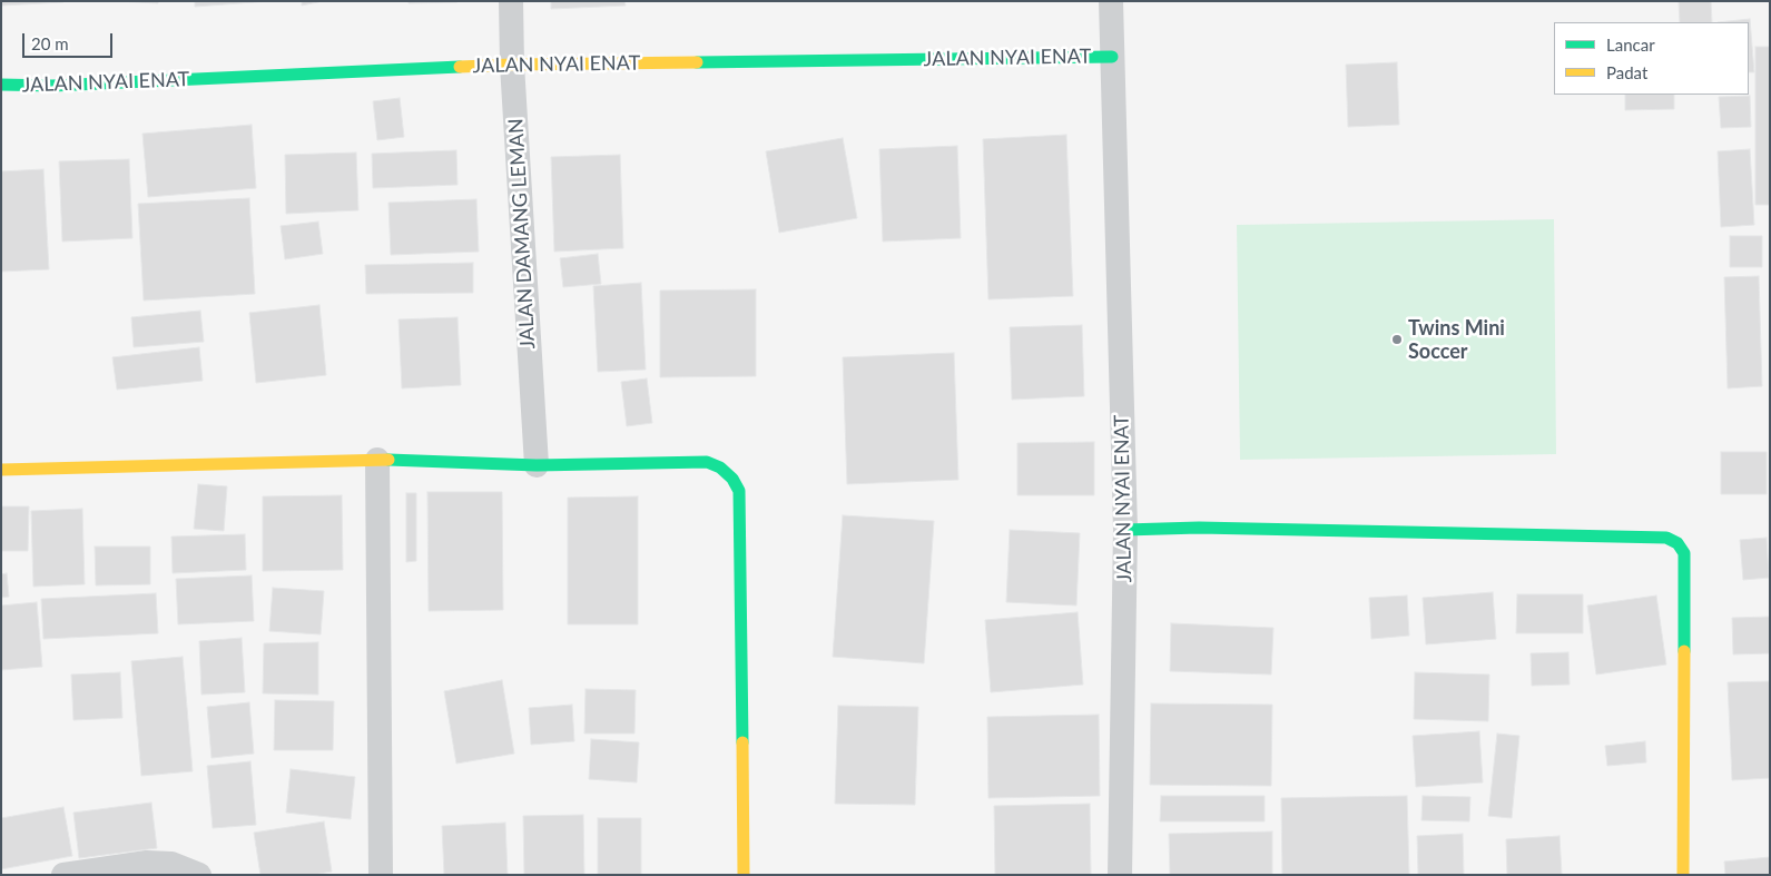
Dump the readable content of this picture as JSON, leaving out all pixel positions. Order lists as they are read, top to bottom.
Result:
{
  "streets": {
    "street": ["JALAN NYAI ENAT", "JALAN DAMANG LEMAN"]
  },
  "crossings": [
    ["JALAN NYAI ENAT", "JALAN DAMANG LEMAN"]
  ],
  "places": ["Twins Mini Soccer"],
  "legend": ["Lancar", "Padat"],
  "scale_bar": "20 m"
}
